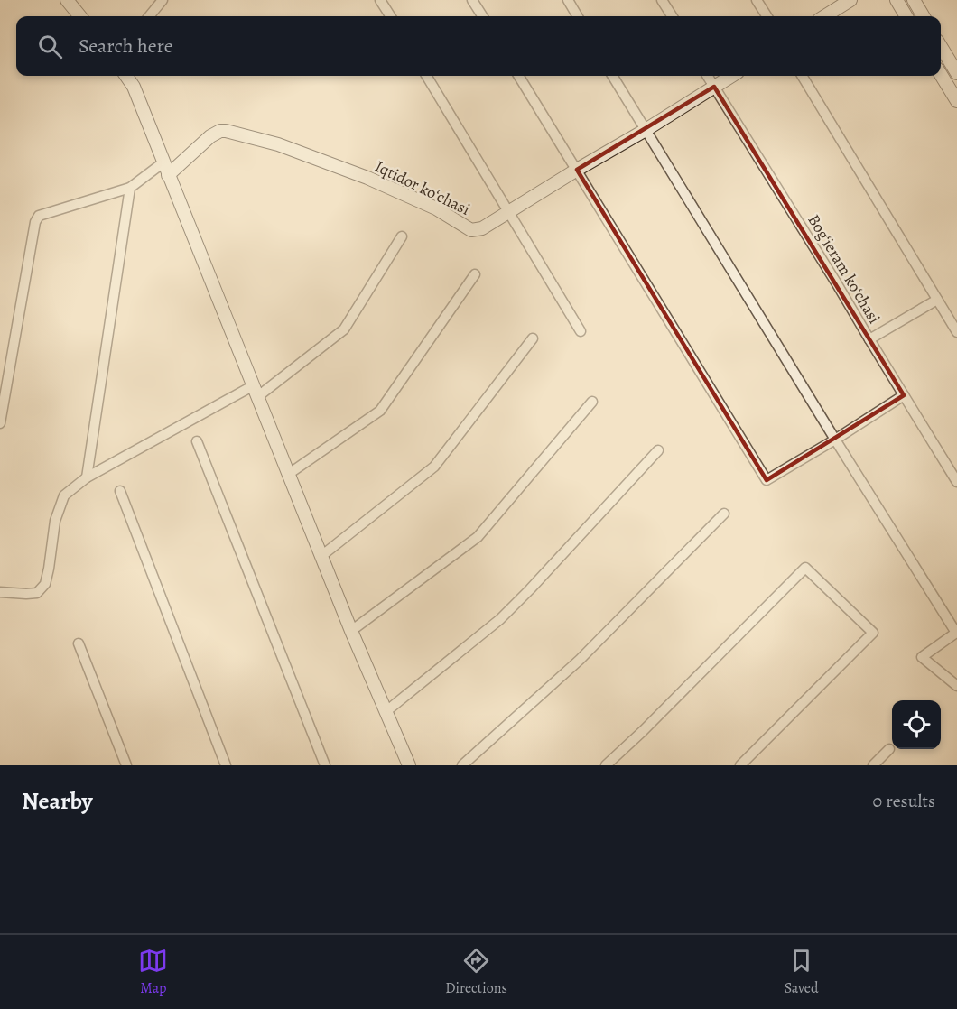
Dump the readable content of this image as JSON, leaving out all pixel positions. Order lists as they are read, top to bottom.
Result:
{
  "streets": {
    "street": ["Iqtidor koʻchasi", "Bogʻieram koʻchasi"]
  },
  "crossings": [
    ["Iqtidor koʻchasi", "Bogʻieram koʻchasi"]
  ],
  "page": {
    "search": "Search here",
    "heading": ["Nearby", "0 results"],
    "nav": ["Map", "Directions", "Saved"]
  }
}
